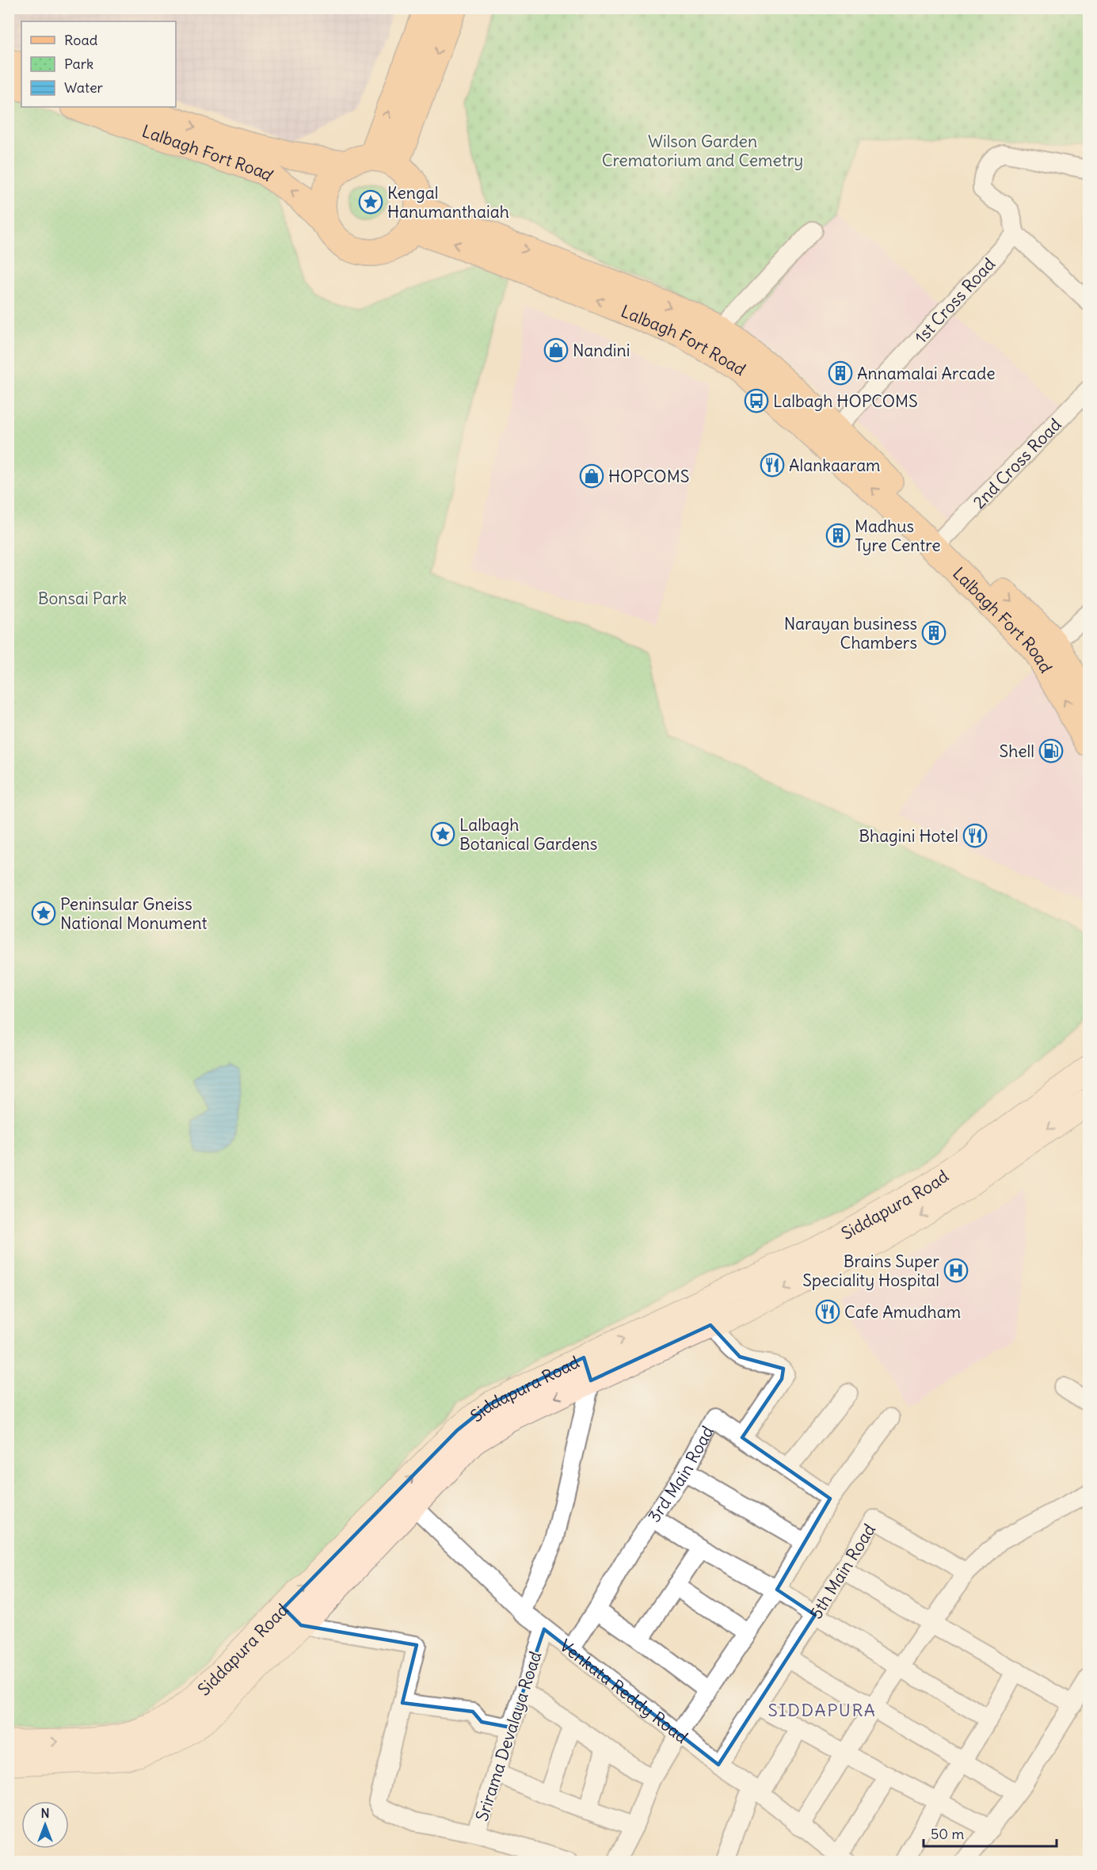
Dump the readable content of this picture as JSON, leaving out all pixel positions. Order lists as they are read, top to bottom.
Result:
{
  "streets": {
    "main road": ["Lalbagh Fort Road", "Siddapura Road"],
    "street": [
      "1st Cross Road",
      "2nd Cross Road",
      "3rd Main Road",
      "5th Main Road",
      "Venkata Reddy Road",
      "Srirama Devalaya Road"
    ]
  },
  "crossings": [
    ["Lalbagh Fort Road", "1st Cross Road"],
    ["Lalbagh Fort Road", "2nd Cross Road"],
    ["Siddapura Road", "Venkata Reddy Road"],
    ["3rd Main Road", "Venkata Reddy Road"],
    ["5th Main Road", "Venkata Reddy Road"],
    ["Venkata Reddy Road", "Srirama Devalaya Road"]
  ],
  "districts": ["SIDDAPURA"],
  "parks": ["Wilson Garden Crematorium and Cemetry", "Bonsai Park"],
  "places": {
    "place": ["Kengal Hanumanthaiah", "Lalbagh Botanical Gardens", "Peninsular Gneiss National Monument"],
    "shop": ["Nandini", "HOPCOMS"],
    "building": ["Annamalai Arcade", "Madhus Tyre Centre", "Narayan business Chambers"],
    "bus stop": ["Lalbagh HOPCOMS"],
    "restaurant": ["Alankaaram", "Bhagini Hotel", "Cafe Amudham"],
    "fuel station": ["Shell"],
    "hospital": ["Brains Super Speciality Hospital"]
  },
  "legend": ["Road", "Park", "Water"],
  "scale_bar": "50 m",
  "north": "top"
}
